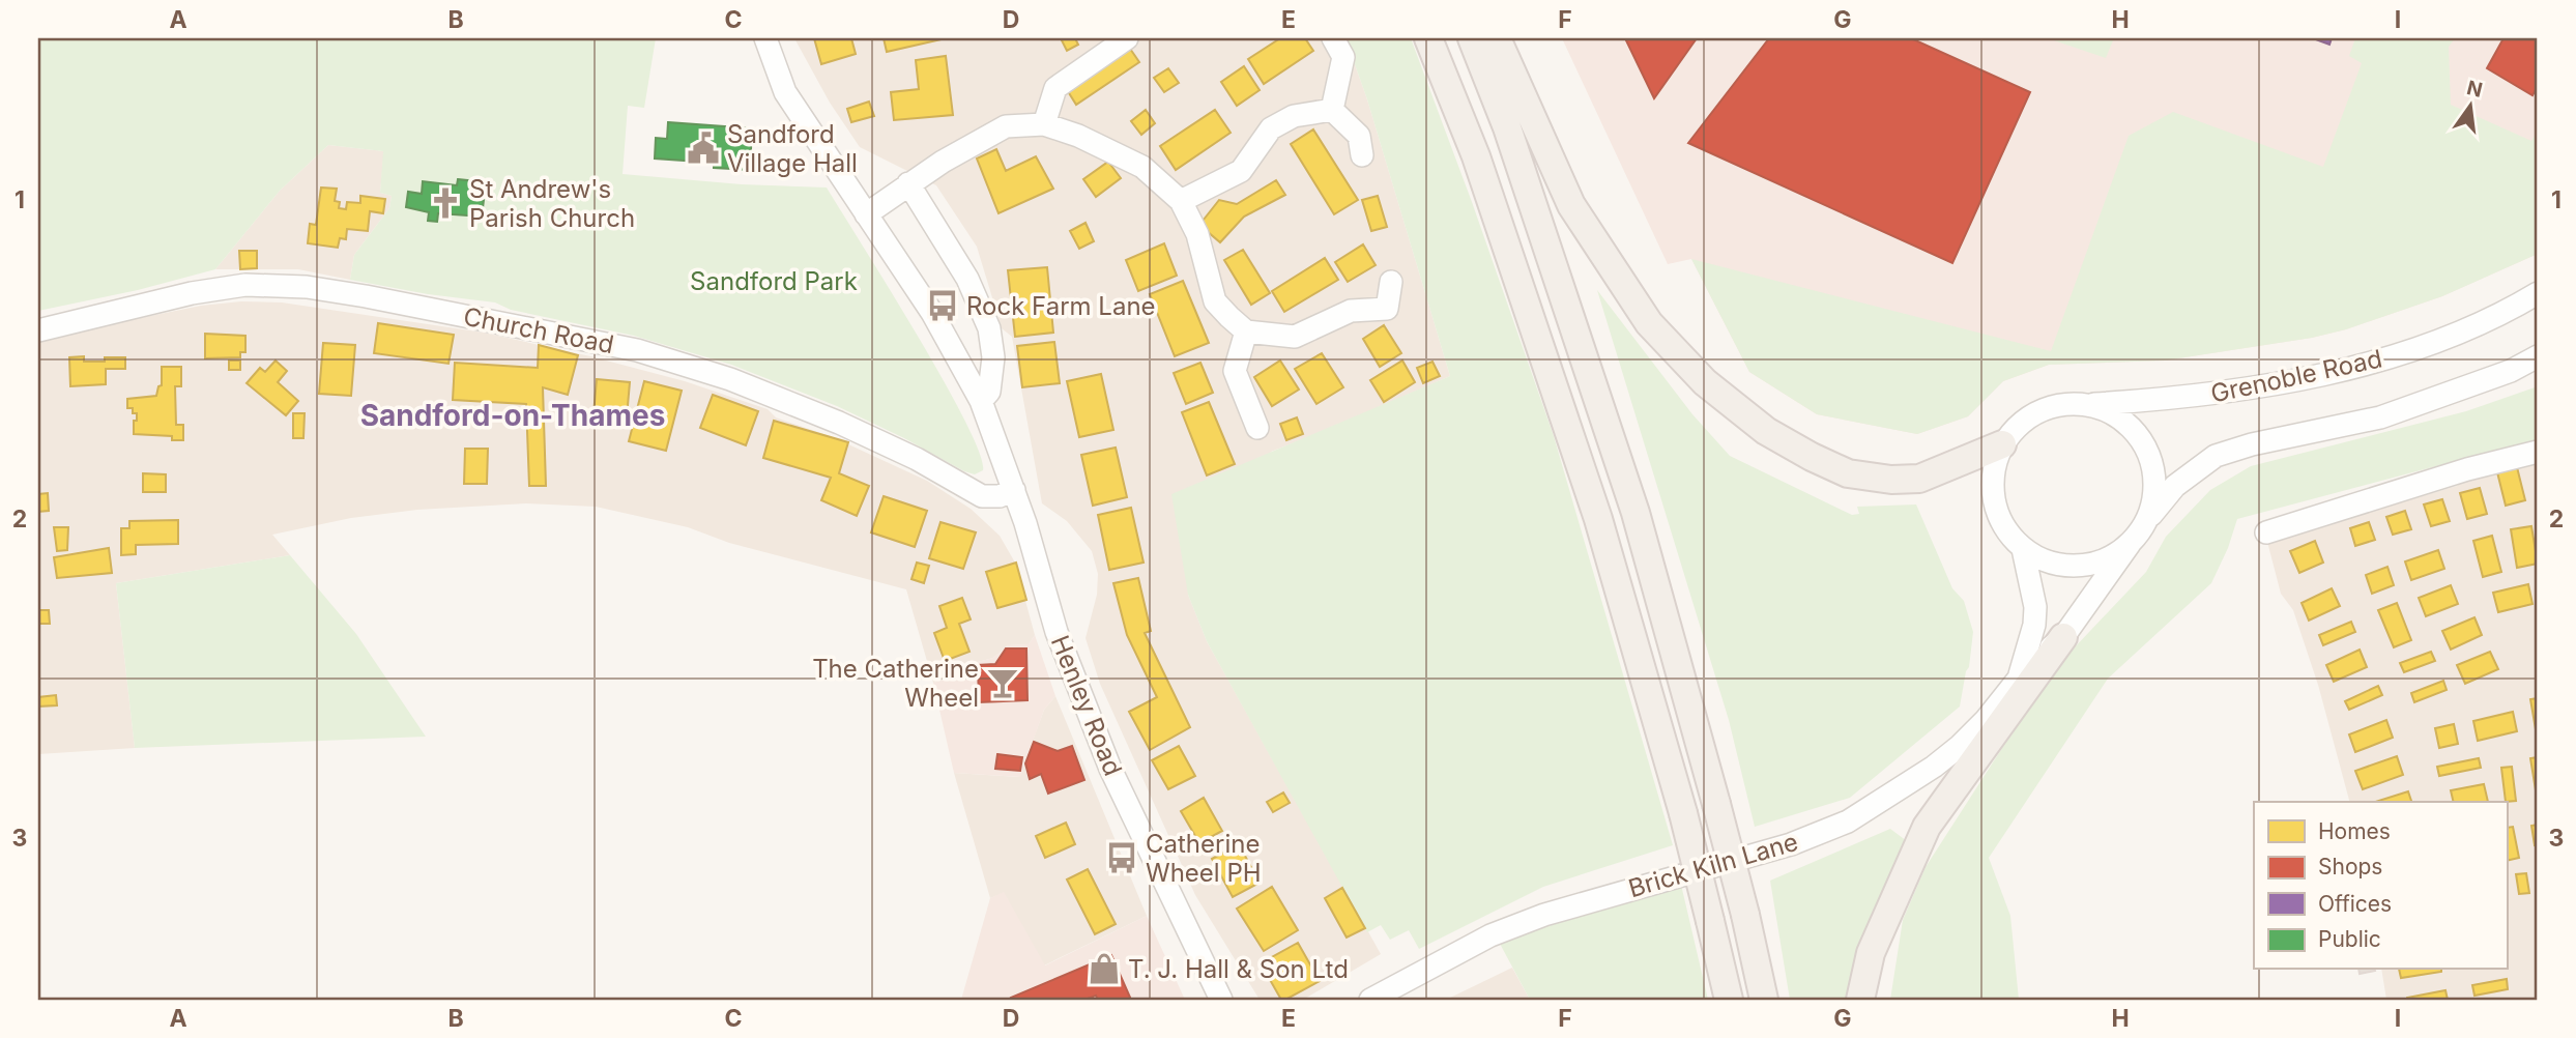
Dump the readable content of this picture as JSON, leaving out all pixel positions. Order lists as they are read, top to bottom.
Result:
{
  "streets": {
    "street": [
      "Church Road",
      "Grenoble Road",
      "Henley Road",
      "Brick Kiln Lane"
    ]
  },
  "crossings": [
    ["Church Road", "Henley Road"],
    ["Grenoble Road", "Brick Kiln Lane"]
  ],
  "districts": ["Sandford-on-Thames"],
  "parks": ["Sandford Park"],
  "places": {
    "public building": ["Sandford Village Hall"],
    "church": ["St Andrew's Parish Church"],
    "bus stop": ["Rock Farm Lane", "Catherine Wheel PH"],
    "bar": ["The Catherine Wheel"],
    "shop": ["T. J. Hall & Son Ltd"]
  },
  "legend": [
    "Homes",
    "Shops",
    "Offices",
    "Public"
  ],
  "north": "top",
  "grid": {
    "columns": [
      "A",
      "B",
      "C",
      "D",
      "E",
      "F",
      "G",
      "H",
      "I"
    ],
    "rows": ["1", "2", "3"]
  }
}
